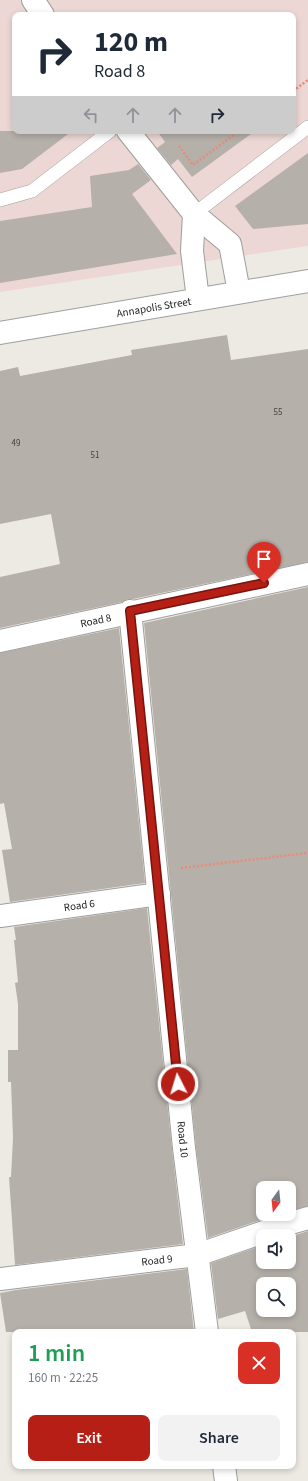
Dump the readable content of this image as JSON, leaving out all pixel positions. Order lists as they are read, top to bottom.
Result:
{
  "streets": {
    "street": [
      "Annapolis Street",
      "Road 8",
      "Road 6",
      "Road 10",
      "Road 9"
    ]
  },
  "crossings": [
    ["Road 8", "Road 10"],
    ["Road 6", "Road 10"],
    ["Road 10", "Road 9"]
  ],
  "house_numbers": ["55", "49", "51"],
  "north": "bottom",
  "page": {
    "turn": ["120 m", "Road 8"],
    "heading": ["1 min", "160 m · 22:25"],
    "buttons": ["Exit", "Share"]
  }
}
